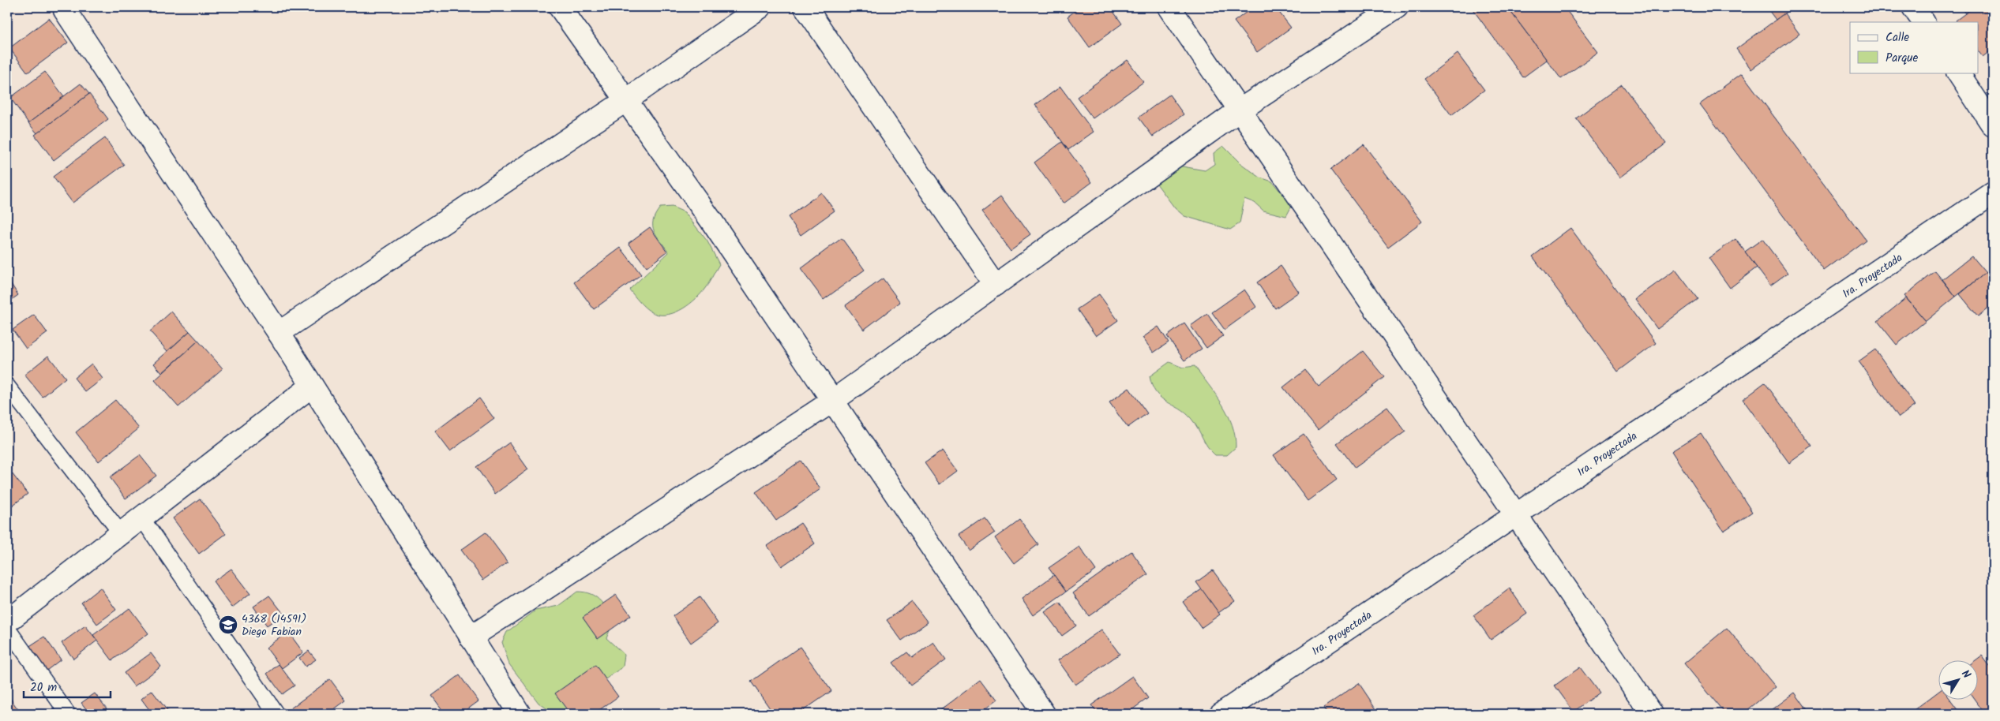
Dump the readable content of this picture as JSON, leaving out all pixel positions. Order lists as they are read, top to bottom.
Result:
{
  "streets": {
    "street": ["1ra. Proyectada"]
  },
  "places": {
    "school or university": ["4368 (14591) Diego Fabian"]
  },
  "legend": ["Calle", "Parque"],
  "scale_bar": "20 m",
  "north": "top right"
}
